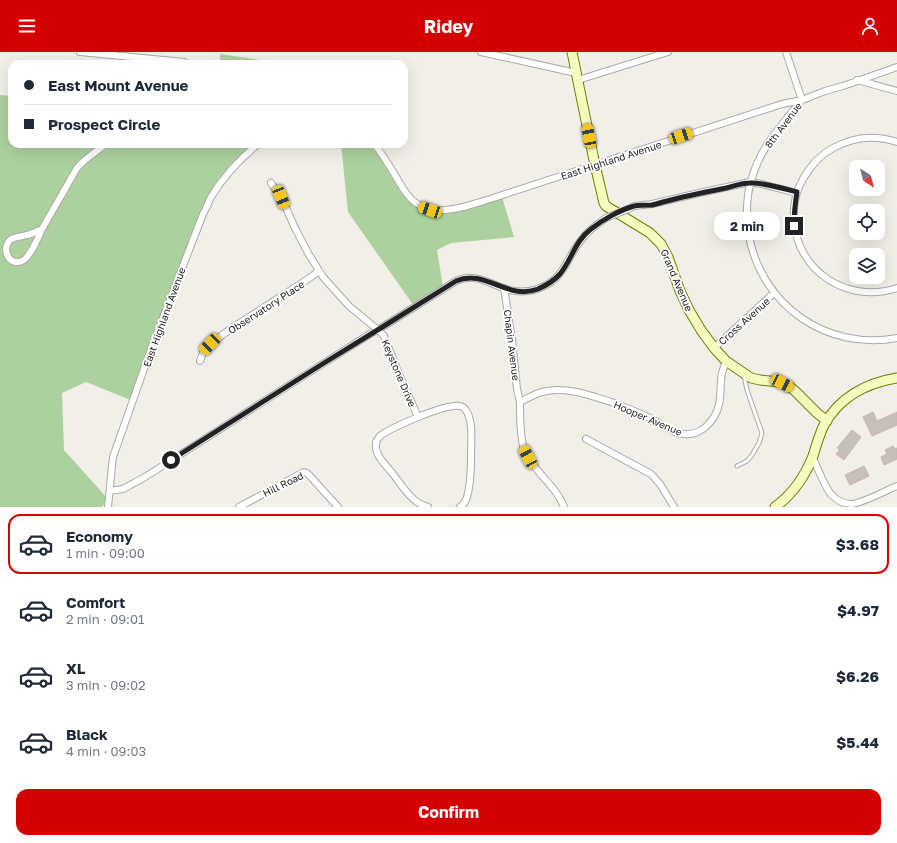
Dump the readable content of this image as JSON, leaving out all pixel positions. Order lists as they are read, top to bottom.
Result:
{
  "streets": {
    "street": [
      "8th Avenue",
      "East Highland Avenue",
      "Grand Avenue",
      "Observatory Place",
      "Cross Avenue",
      "Chapin Avenue",
      "Keystone Drive",
      "Hooper Avenue",
      "Hill Road"
    ]
  },
  "crossings": [
    ["8th Avenue", "East Highland Avenue"],
    ["8th Avenue", "Cross Avenue"],
    ["East Highland Avenue", "Grand Avenue"],
    ["Grand Avenue", "Cross Avenue"],
    ["Grand Avenue", "Hooper Avenue"],
    ["Observatory Place", "Keystone Drive"],
    ["Chapin Avenue", "Hooper Avenue"]
  ],
  "north": "bottom right",
  "page": {
    "header": "Ridey",
    "banner": ["East Mount Avenue", "Prospect Circle"],
    "bubble": "2 min",
    "list": [
      {
        "name": "Economy",
        "note": "1 min · 09:00",
        "value": "$3.68"
      },
      {
        "name": "Comfort",
        "note": "2 min · 09:01",
        "value": "$4.97"
      },
      {
        "name": "XL",
        "note": "3 min · 09:02",
        "value": "$6.26"
      },
      {
        "name": "Black",
        "note": "4 min · 09:03",
        "value": "$5.44"
      }
    ],
    "buttons": "Confirm"
  }
}
